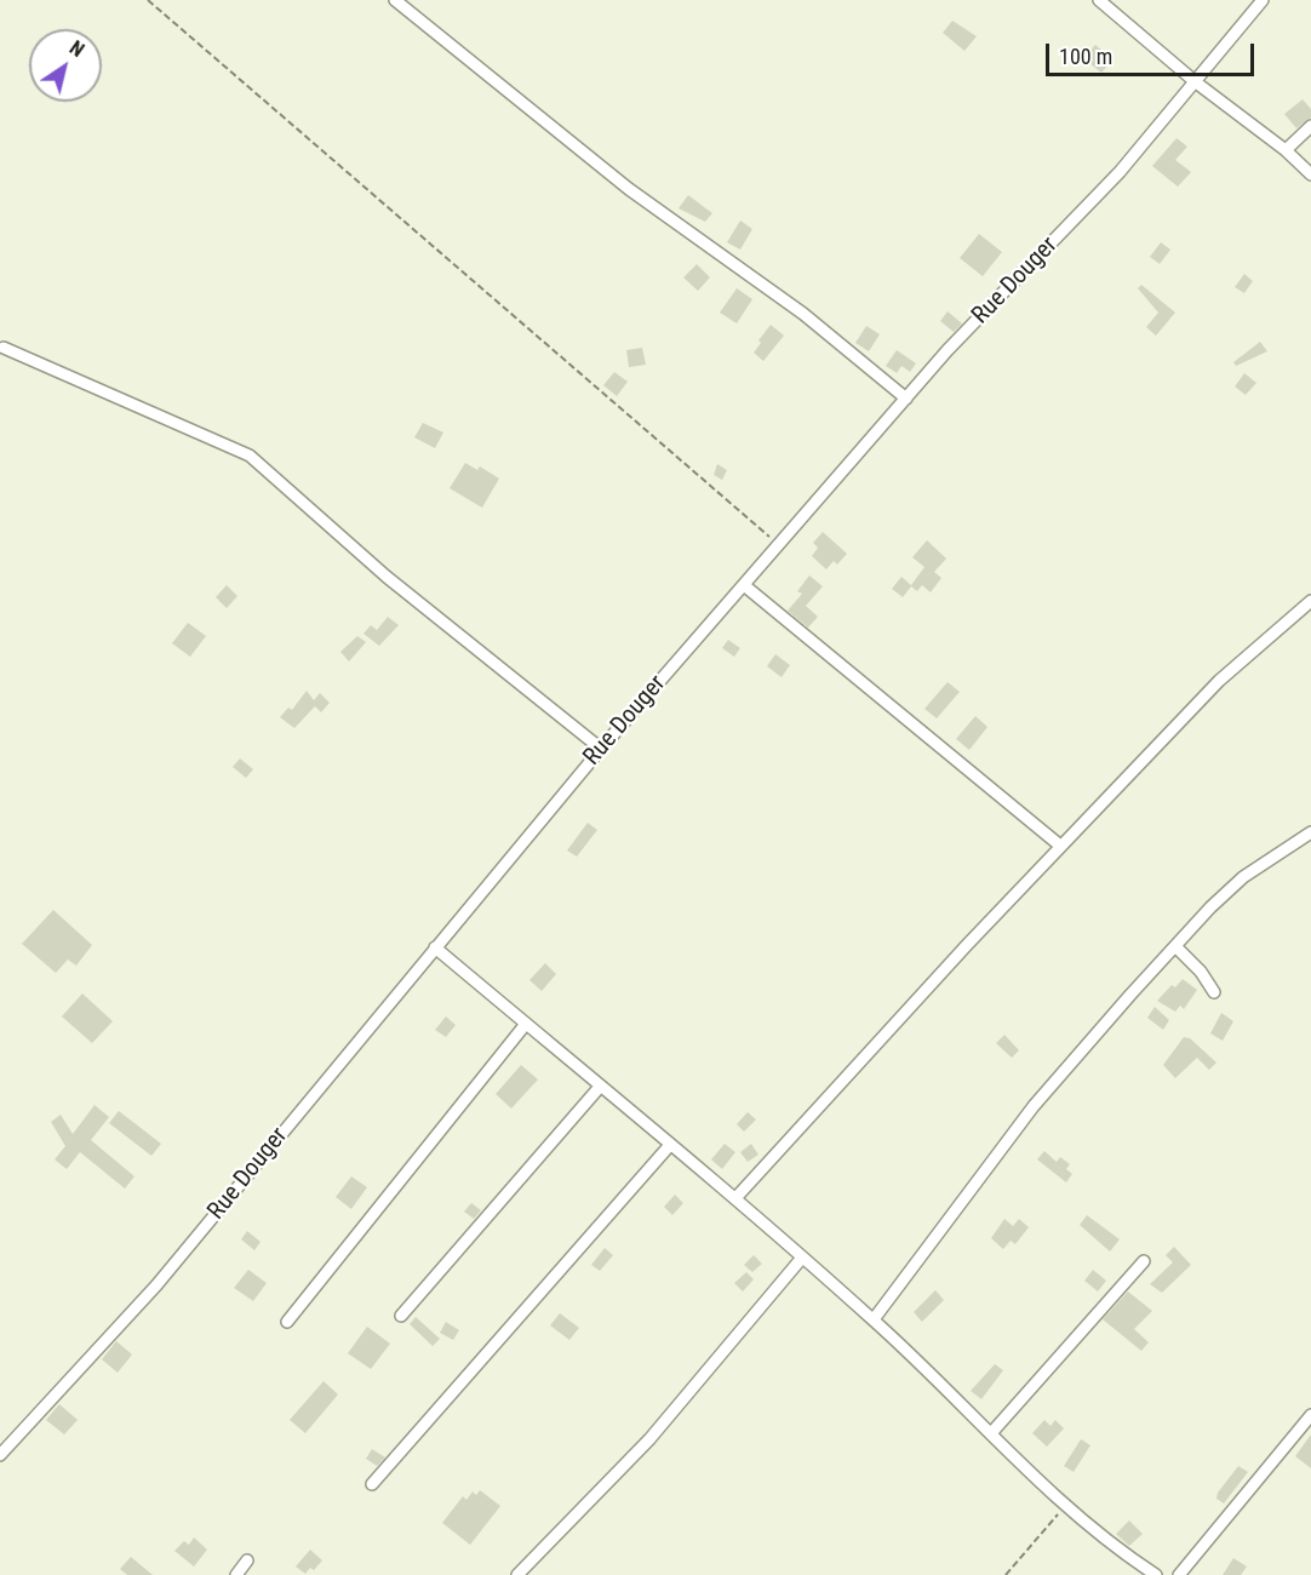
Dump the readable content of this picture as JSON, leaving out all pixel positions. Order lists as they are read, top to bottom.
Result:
{
  "streets": {
    "street": ["Rue Douger"]
  },
  "scale_bar": "100 m",
  "north": "top right"
}
